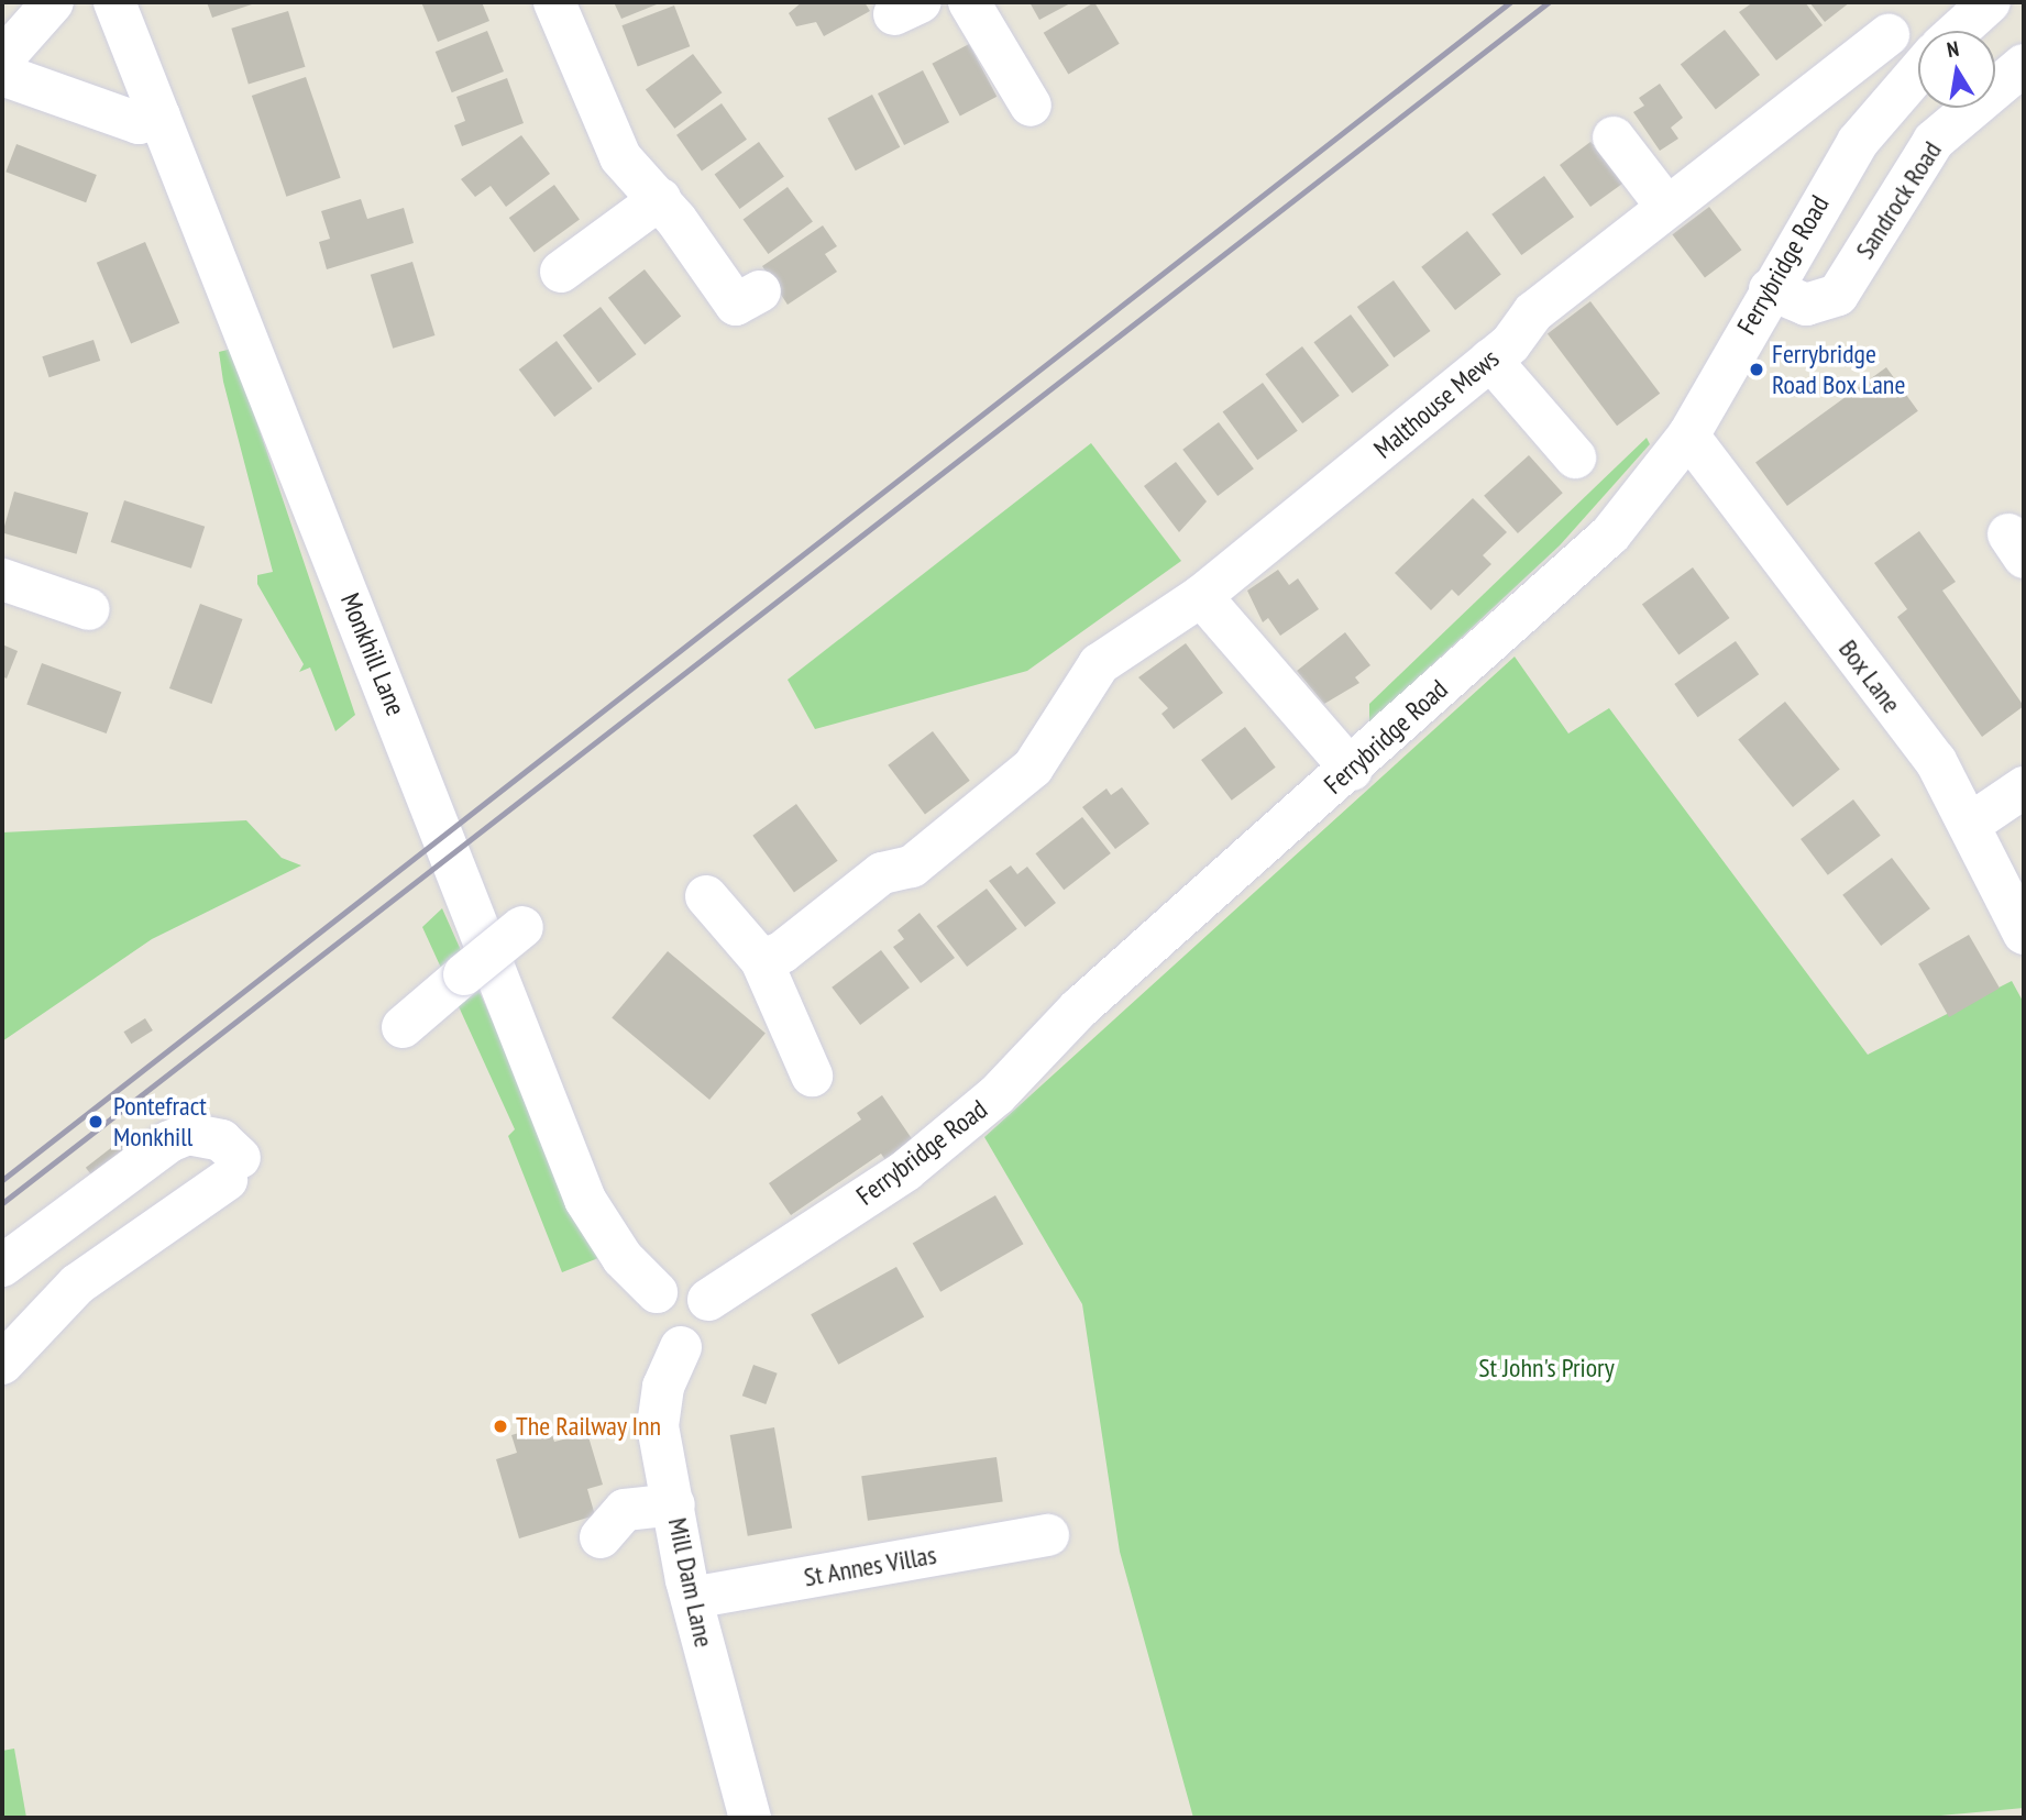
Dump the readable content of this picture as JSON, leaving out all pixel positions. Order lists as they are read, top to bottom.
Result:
{
  "streets": {
    "street": [
      "Sandrock Road",
      "Ferrybridge Road",
      "Malthouse Mews",
      "Monkhill Lane",
      "Box Lane",
      "St Annes Villas",
      "Mill Dam Lane"
    ]
  },
  "crossings": [
    ["Sandrock Road", "Ferrybridge Road"],
    ["Ferrybridge Road", "Monkhill Lane"],
    ["Ferrybridge Road", "Box Lane"],
    ["Ferrybridge Road", "Mill Dam Lane"],
    ["Monkhill Lane", "Mill Dam Lane"],
    ["St Annes Villas", "Mill Dam Lane"]
  ],
  "parks": ["St John's Priory"],
  "places": ["Ferrybridge Road Box Lane", "Pontefract Monkhill", "The Railway Inn"],
  "north": "top"
}
